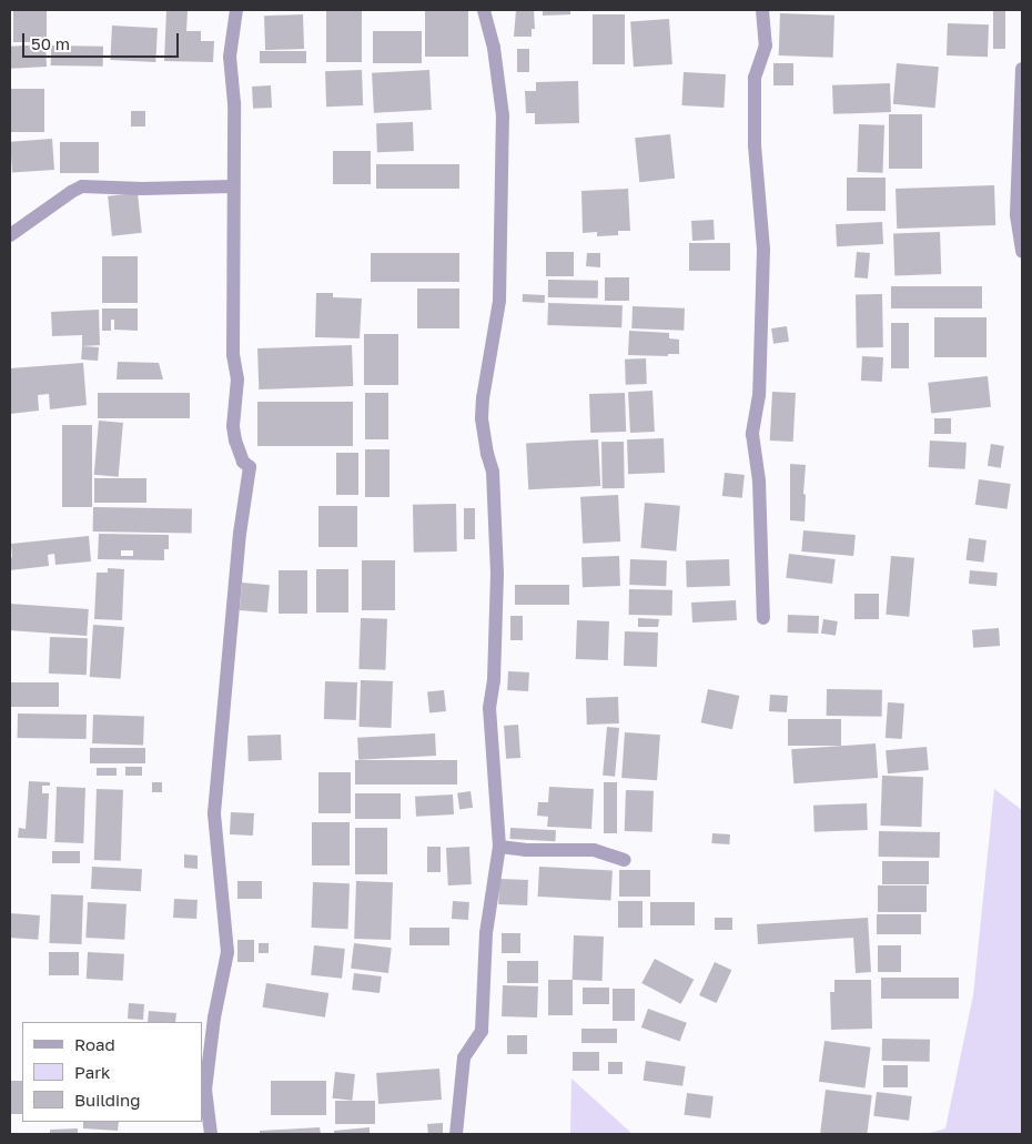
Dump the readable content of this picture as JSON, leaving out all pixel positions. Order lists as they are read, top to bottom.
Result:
{
  "legend": ["Road", "Park", "Building"],
  "scale_bar": "50 m"
}
